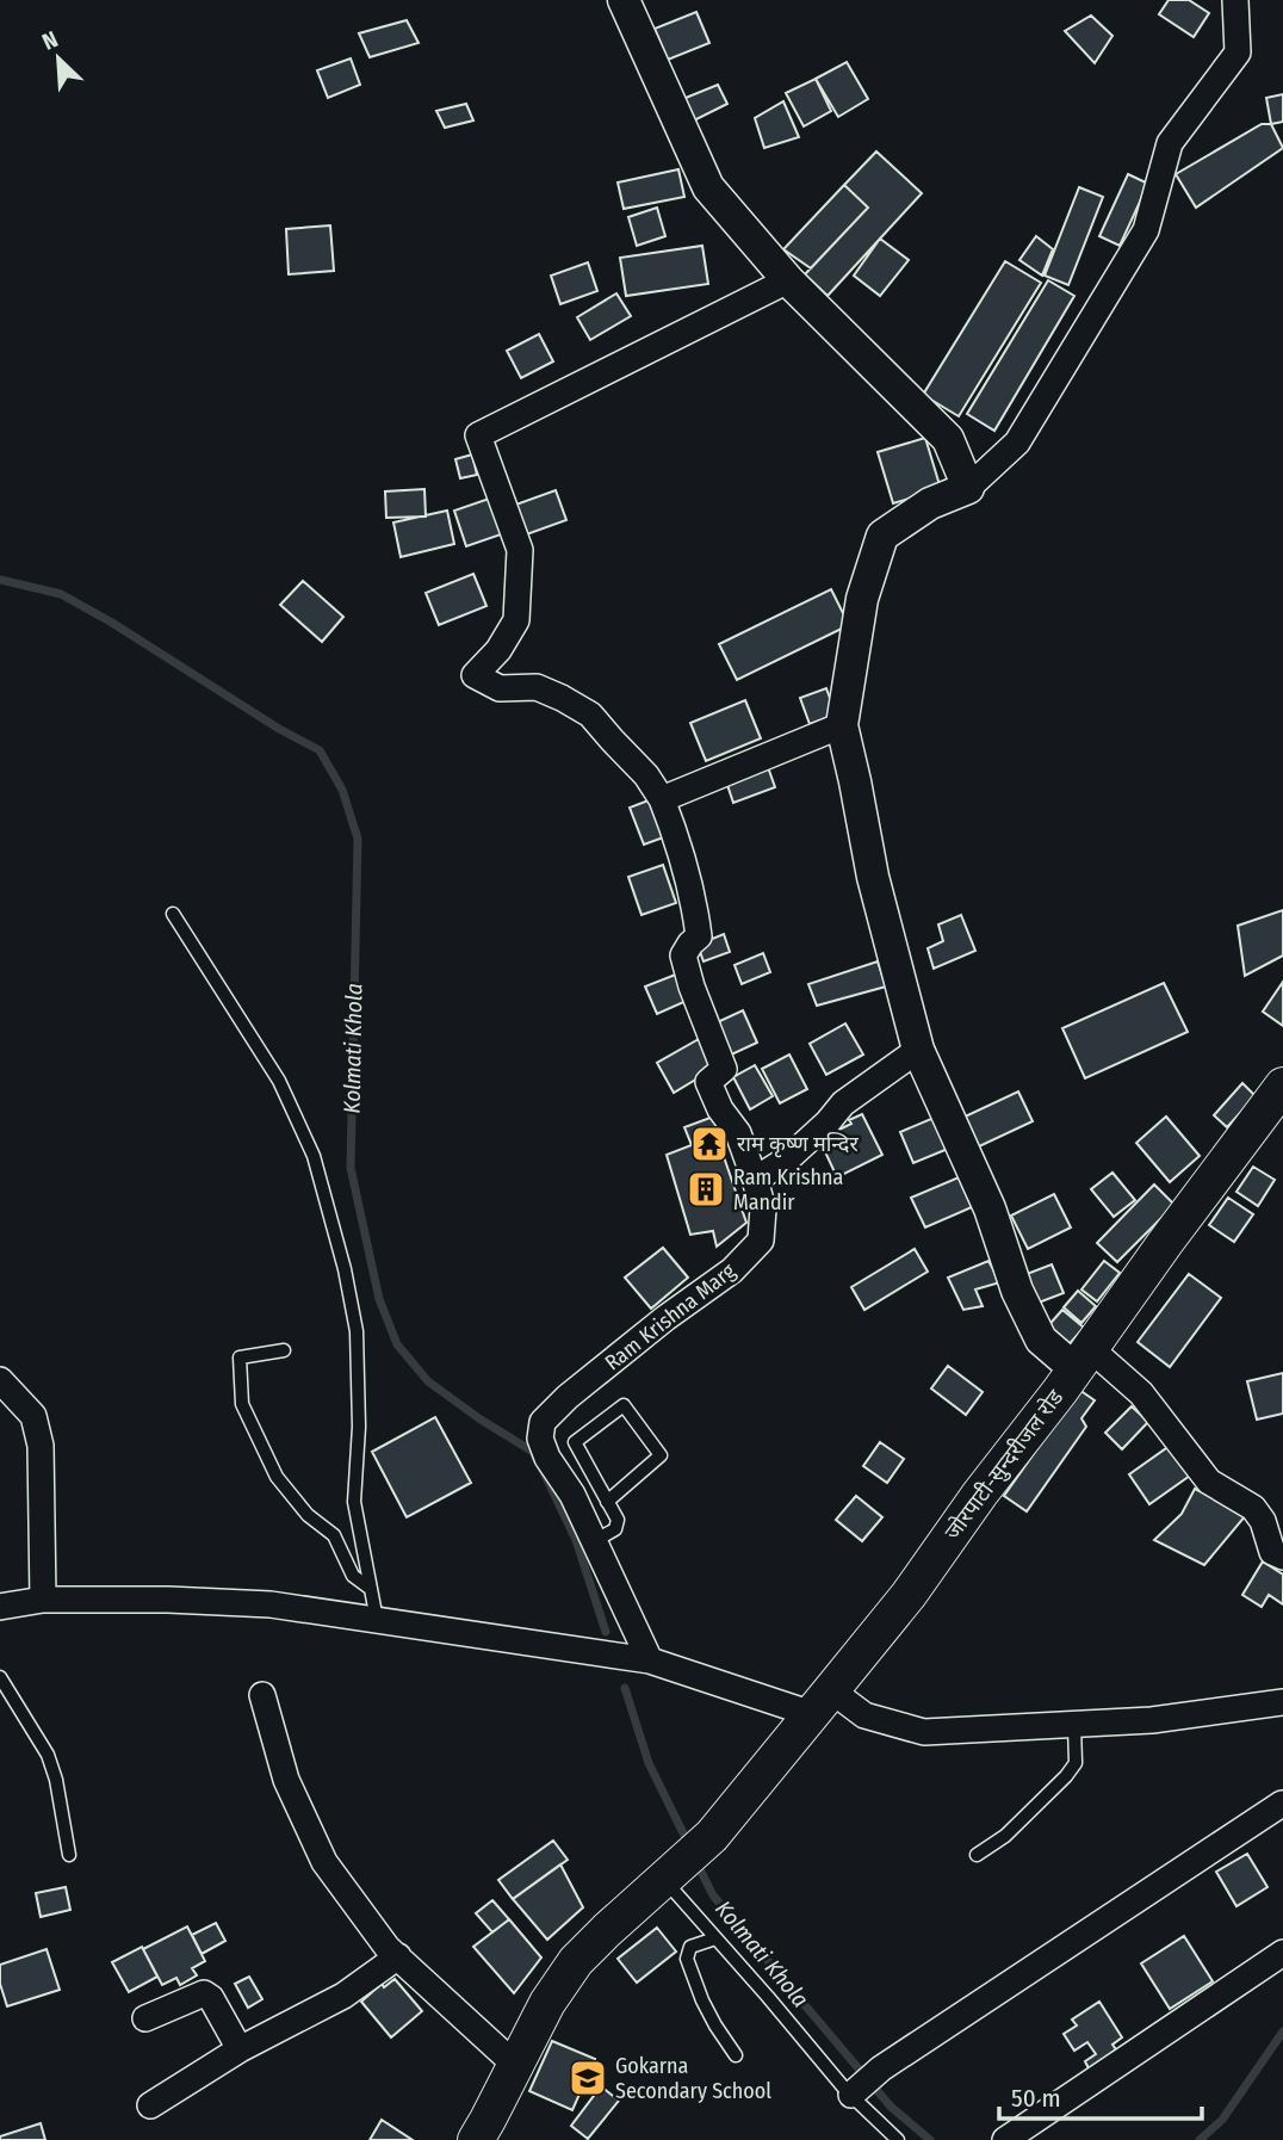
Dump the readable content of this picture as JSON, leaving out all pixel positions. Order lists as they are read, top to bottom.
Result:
{
  "streets": {
    "main road": ["जोरपाटी-सुन्दरीजल रोड"],
    "street": ["Ram Krishna Marg"]
  },
  "water": ["Kolmati Khola"],
  "places": {
    "temple": ["राम कृष्ण मन्दिर"],
    "building": ["Ram Krishna Mandir"],
    "school or university": ["Gokarna Secondary School"]
  },
  "scale_bar": "50 m",
  "north": "top left"
}
